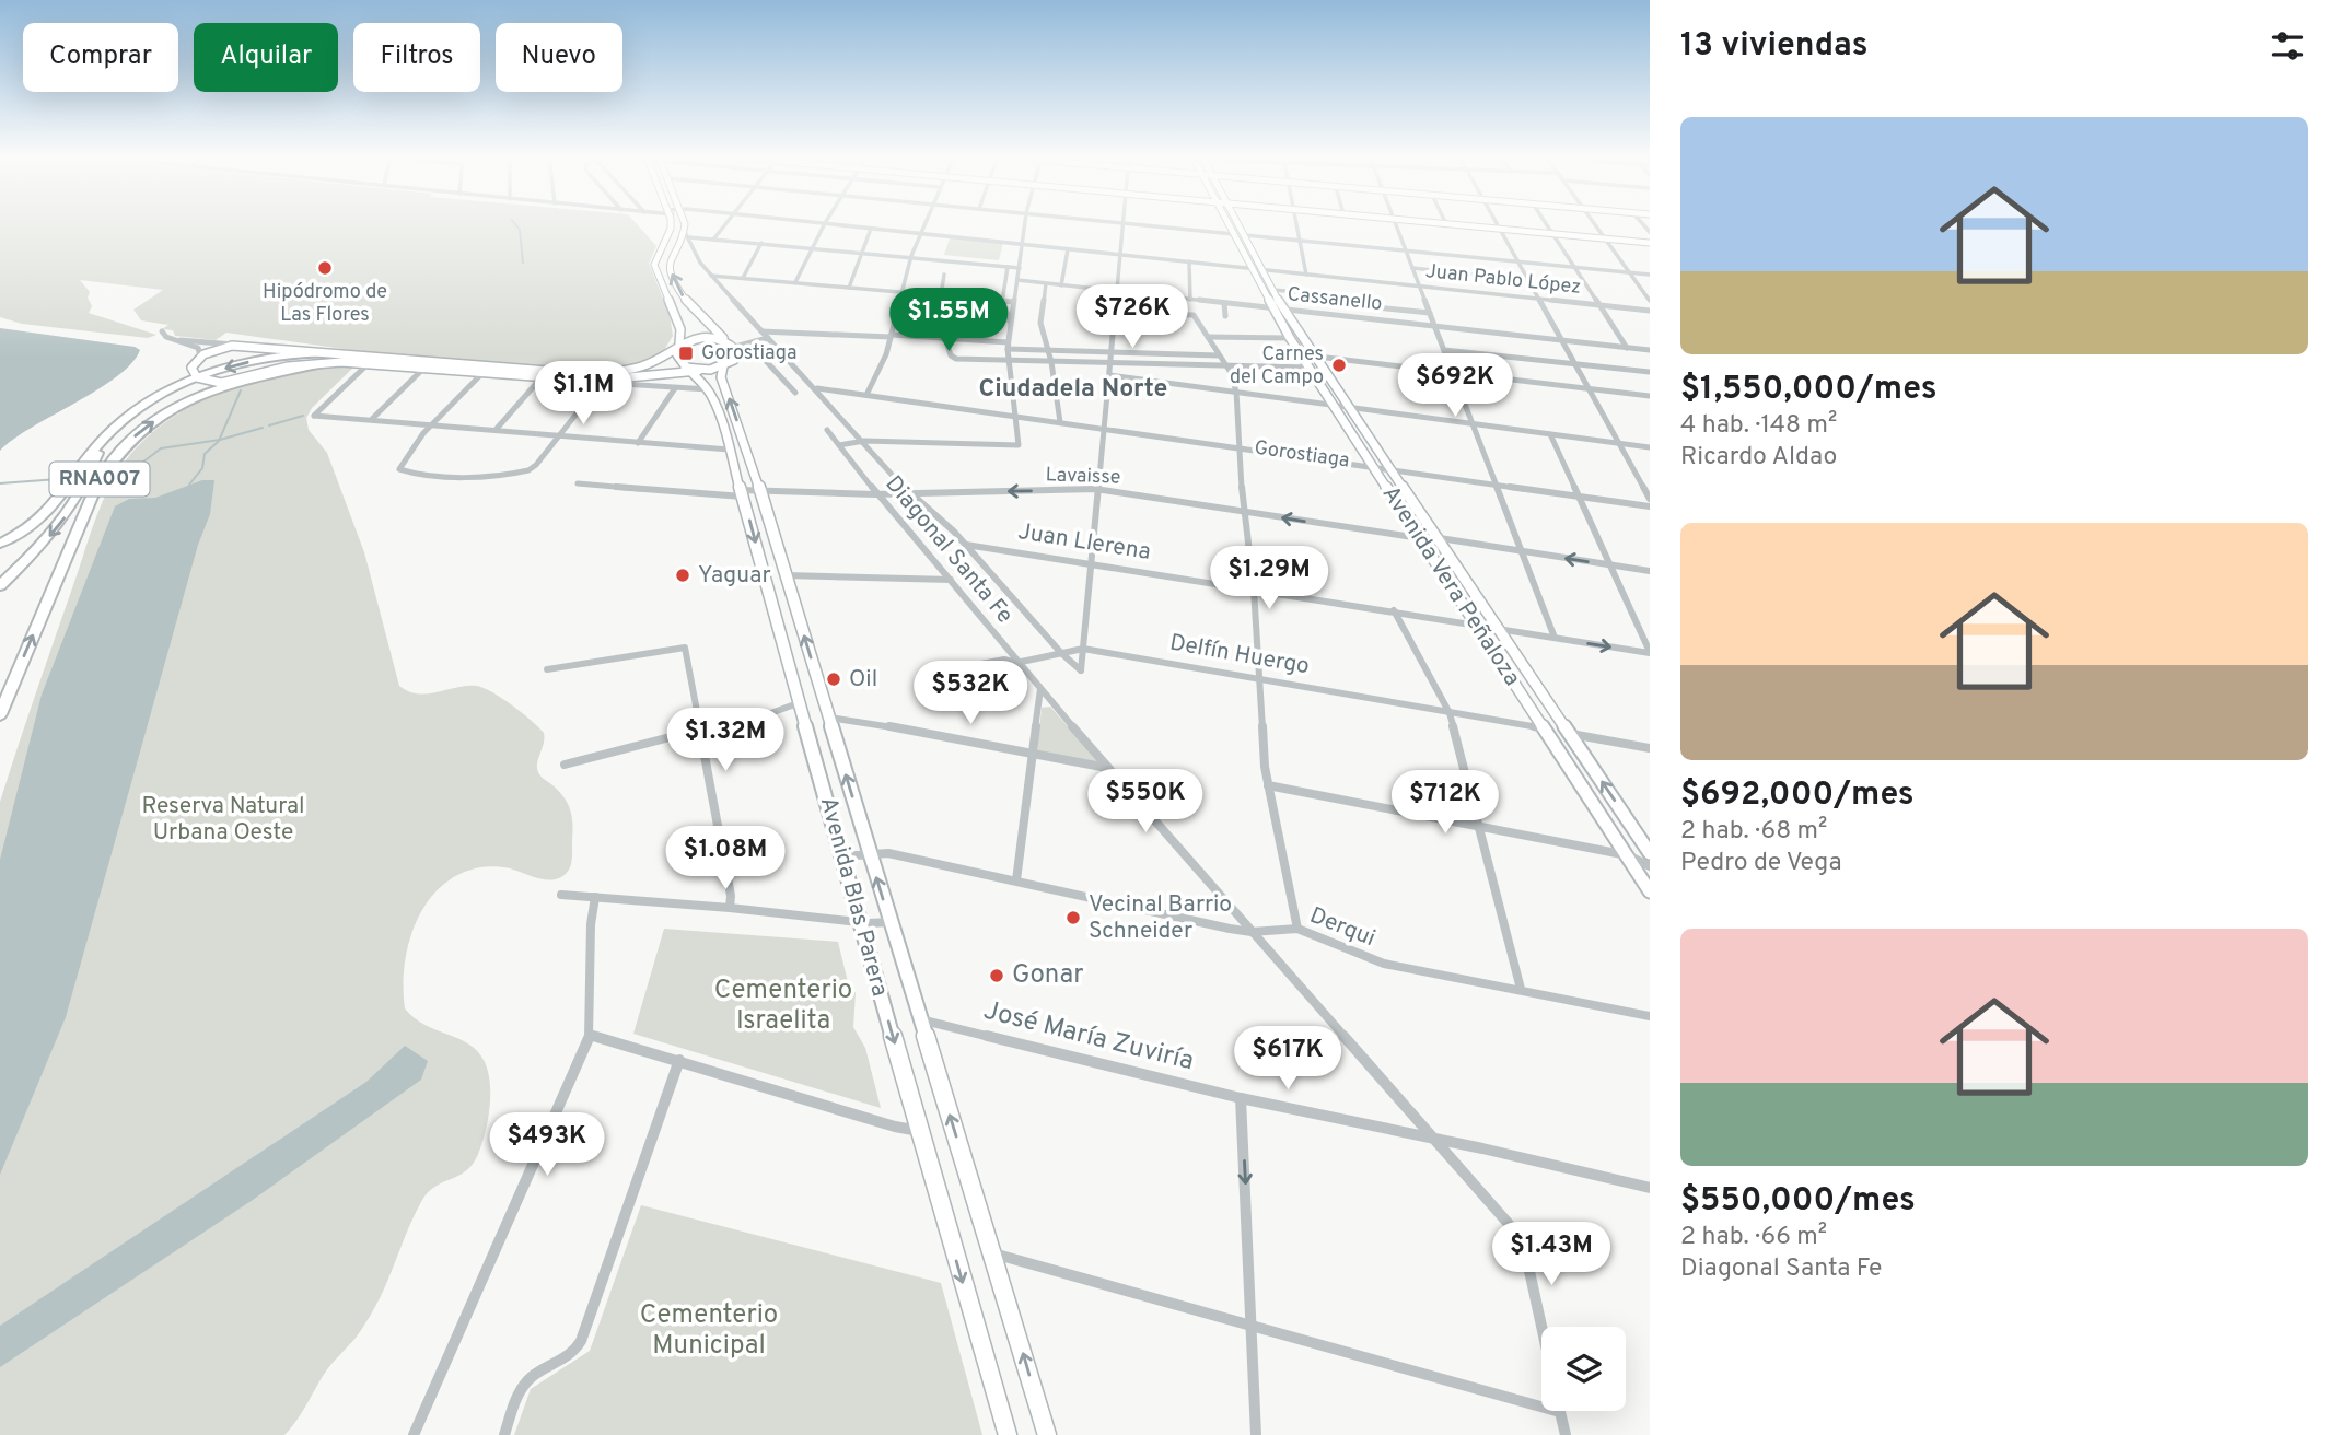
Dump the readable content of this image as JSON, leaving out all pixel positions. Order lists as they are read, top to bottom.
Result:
{
  "streets": {
    "highway": ["RNA007"],
    "main road": ["Avenida Vera Peñaloza", "Avenida Blas Parera"],
    "street": [
      "Juan Pablo López",
      "Cassanello",
      "Gorostiaga",
      "Lavaisse",
      "Juan Llerena",
      "Diagonal Santa Fe",
      "Delfín Huergo",
      "Derqui",
      "José María Zuviría"
    ]
  },
  "crossings": [
    ["Juan Pablo López", "Avenida Vera Peñaloza"],
    ["Cassanello", "Avenida Vera Peñaloza"],
    ["Gorostiaga", "Avenida Vera Peñaloza"],
    ["Lavaisse", "Diagonal Santa Fe"],
    ["Lavaisse", "Avenida Vera Peñaloza"],
    ["Lavaisse", "Avenida Blas Parera"],
    ["Juan Llerena", "Avenida Vera Peñaloza"],
    ["Diagonal Santa Fe", "Delfín Huergo"],
    ["Diagonal Santa Fe", "Derqui"],
    ["Diagonal Santa Fe", "José María Zuviría"],
    ["Avenida Vera Peñaloza", "Delfín Huergo"],
    ["Avenida Blas Parera", "Derqui"],
    ["Avenida Blas Parera", "José María Zuviría"]
  ],
  "one_way": ["Lavaisse"],
  "districts": ["Ciudadela Norte"],
  "parks": ["Reserva Natural Urbana Oeste", "Cementerio Israelita", "Cementerio Municipal"],
  "places": {
    "other": [
      "Hipódromo de Las Flores",
      "Carnes del Campo",
      "Yaguar",
      "Oil",
      "Vecinal Barrio Schneider",
      "Gonar"
    ],
    "transit": ["Gorostiaga"]
  },
  "page": {
    "heading": "13 viviendas",
    "chip": [
      "Comprar",
      "Alquilar",
      "Filtros",
      "Nuevo"
    ],
    "list": [
      {
        "name": "$1,550,000/mes",
        "note": "4 hab. · 148 m² · Ricardo Aldao"
      },
      {
        "name": "$692,000/mes",
        "note": "2 hab. · 68 m² · Pedro de Vega"
      },
      {
        "name": "$550,000/mes",
        "note": "2 hab. · 66 m² · Diagonal Santa Fe"
      }
    ],
    "price": [
      "$726K",
      "$1.55M",
      "$692K",
      "$1.1M",
      "$1.29M",
      "$532K",
      "$1.32M",
      "$550K",
      "$712K",
      "$1.08M",
      "$617K",
      "$493K",
      "$1.43M"
    ]
  }
}
